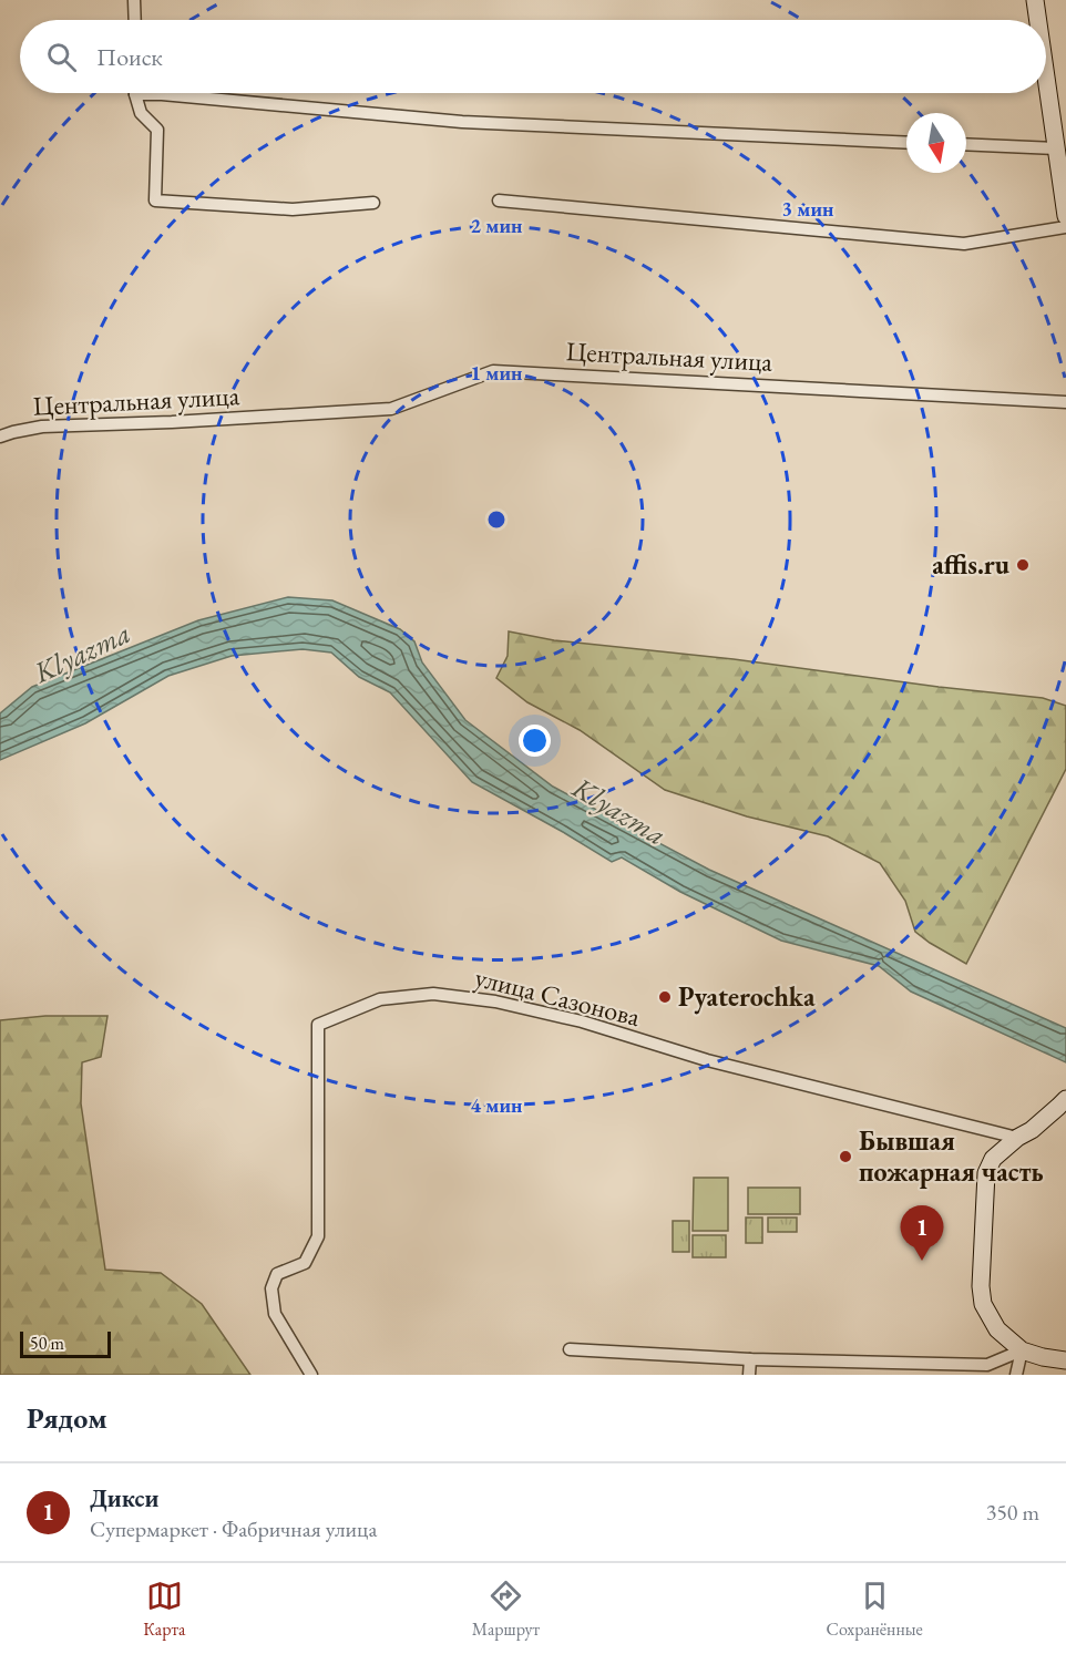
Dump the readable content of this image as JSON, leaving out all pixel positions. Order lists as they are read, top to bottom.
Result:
{
  "streets": {
    "street": ["Центральная улица", "улица Сазонова"]
  },
  "water": ["Klyazma"],
  "places": ["affis.ru", "Pyaterochka", "Бывшая пожарная часть"],
  "scale_bar": "50 m",
  "north": "bottom",
  "page": {
    "search": "Поиск",
    "pins": "1",
    "scale": "50 m",
    "heading": "Рядом",
    "list": [
      {
        "mark": "1",
        "name": "Дикси",
        "note": "Супермаркет · Фабричная улица",
        "value": "350 m"
      }
    ],
    "nav": ["Карта", "Маршрут", "Сохранённые"]
  },
  "rings": [
    "3 мин",
    "2 мин",
    "1 мин",
    "4 мин"
  ]
}
